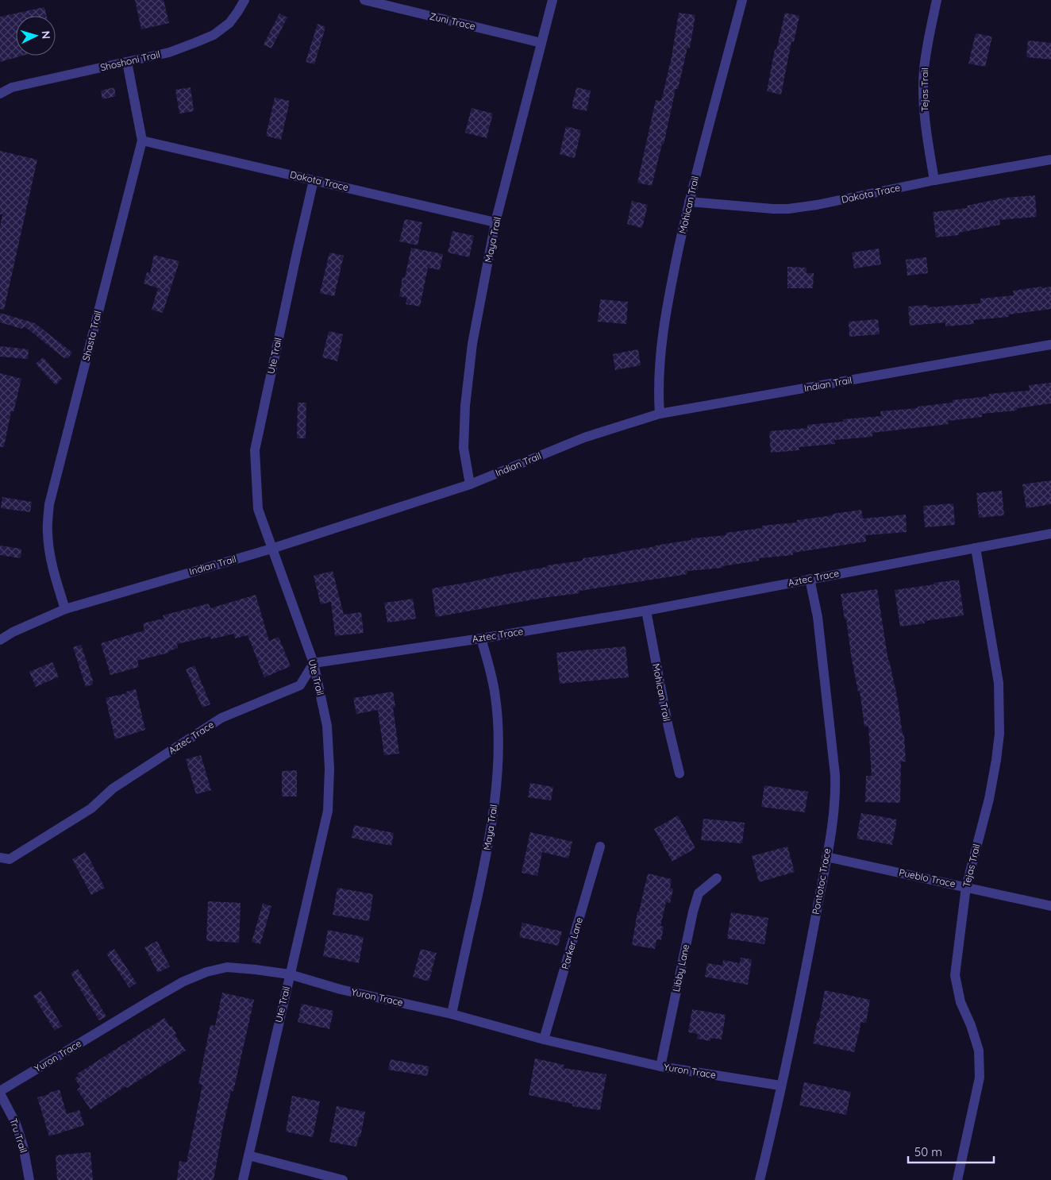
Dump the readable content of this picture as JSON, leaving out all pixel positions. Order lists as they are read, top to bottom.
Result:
{
  "streets": {
    "street": [
      "Zuni Trace",
      "Shoshoni Trail",
      "Tejas Trail",
      "Dakota Trace",
      "Mohican Trail",
      "Maya Trail",
      "Shasta Trail",
      "Ute Trail",
      "Indian Trail",
      "Aztec Trace",
      "Pueblo Trace",
      "Pontotoc Trace",
      "Parker Lane",
      "Libby Lane",
      "Yuron Trace",
      "Tru Trail"
    ]
  },
  "crossings": [
    ["Zuni Trace", "Maya Trail"],
    ["Shoshoni Trail", "Shasta Trail"],
    ["Tejas Trail", "Dakota Trace"],
    ["Tejas Trail", "Aztec Trace"],
    ["Tejas Trail", "Pueblo Trace"],
    ["Dakota Trace", "Mohican Trail"],
    ["Dakota Trace", "Maya Trail"],
    ["Dakota Trace", "Shasta Trail"],
    ["Dakota Trace", "Ute Trail"],
    ["Mohican Trail", "Indian Trail"],
    ["Mohican Trail", "Aztec Trace"],
    ["Maya Trail", "Indian Trail"],
    ["Maya Trail", "Aztec Trace"],
    ["Maya Trail", "Yuron Trace"],
    ["Shasta Trail", "Indian Trail"],
    ["Ute Trail", "Indian Trail"],
    ["Ute Trail", "Aztec Trace"],
    ["Ute Trail", "Yuron Trace"],
    ["Aztec Trace", "Pontotoc Trace"],
    ["Pueblo Trace", "Pontotoc Trace"],
    ["Pontotoc Trace", "Yuron Trace"],
    ["Parker Lane", "Yuron Trace"],
    ["Libby Lane", "Yuron Trace"],
    ["Yuron Trace", "Tru Trail"]
  ],
  "scale_bar": "50 m",
  "north": "right"
}
